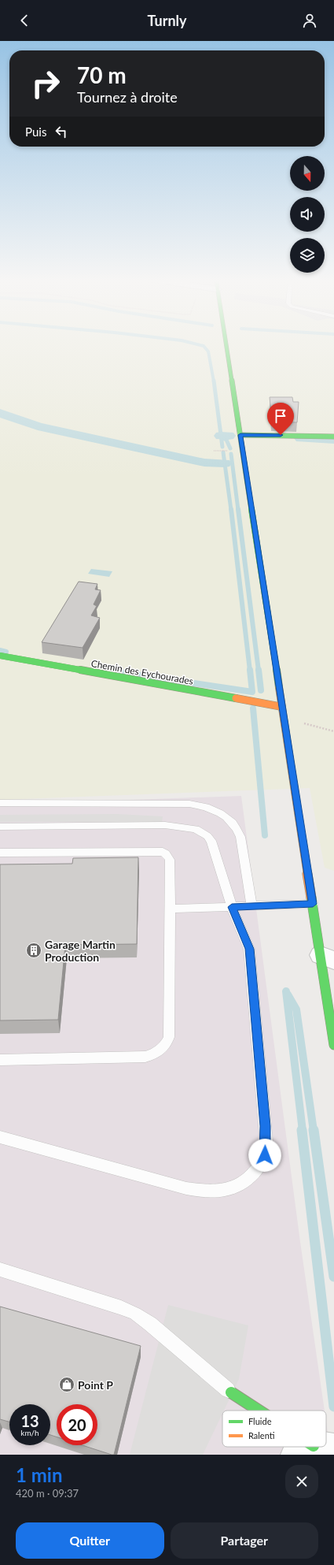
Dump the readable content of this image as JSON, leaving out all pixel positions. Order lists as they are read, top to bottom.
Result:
{
  "streets": {
    "main road": ["Chemin des Eychourades"]
  },
  "places": {
    "building": ["Garage Martin Production"],
    "shop": ["Point P"]
  },
  "legend": ["Fluide", "Ralenti"],
  "north": "bottom",
  "page": {
    "header": "Turnly",
    "turn": ["70 m", "Tournez à droite"],
    "then": "Puis",
    "speed": "13 km/h",
    "limit": "20",
    "heading": ["1 min", "420 m · 09:37"],
    "buttons": ["Quitter", "Partager"]
  }
}
